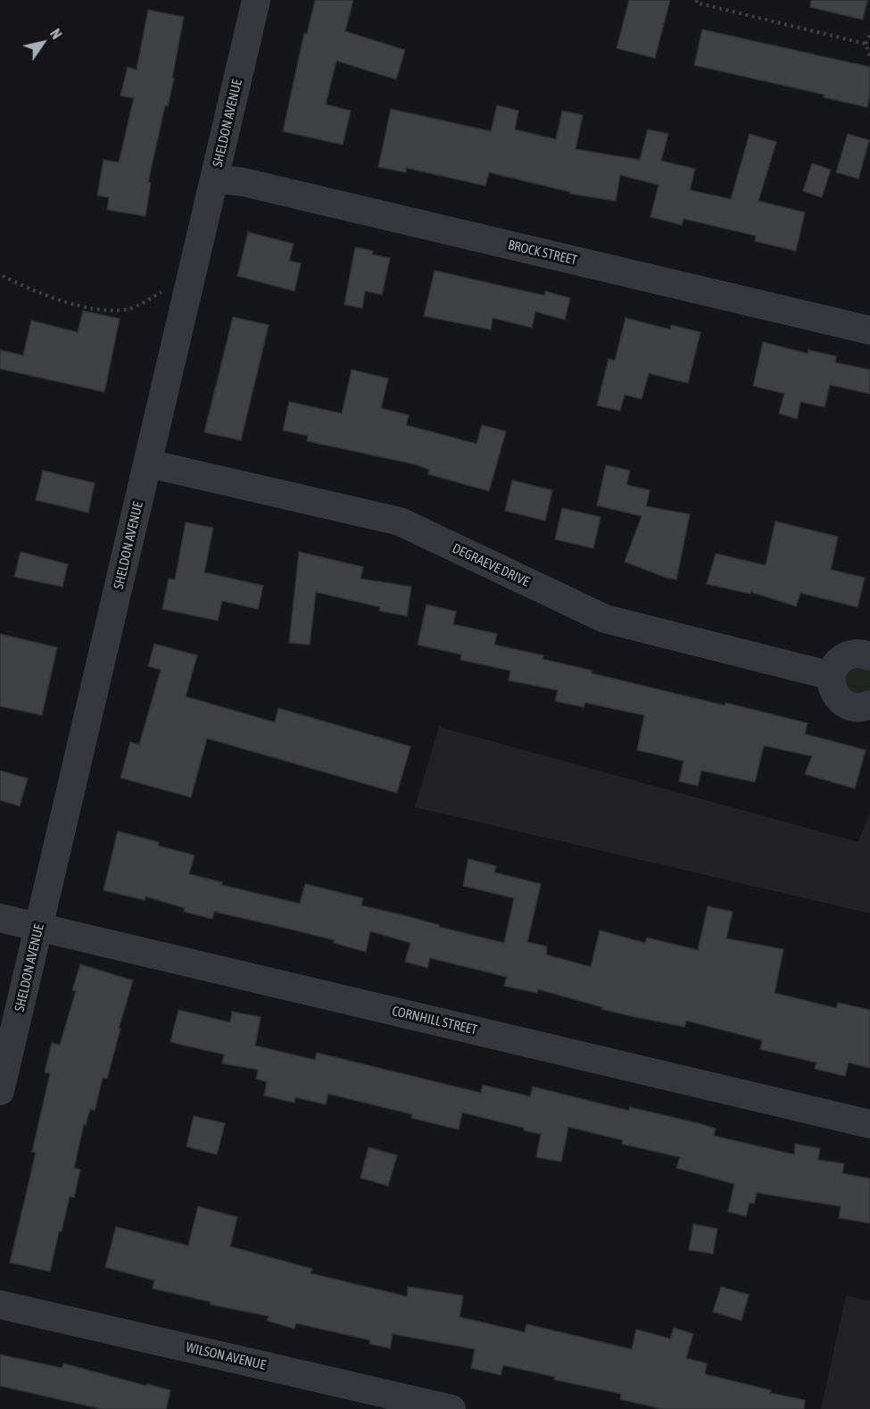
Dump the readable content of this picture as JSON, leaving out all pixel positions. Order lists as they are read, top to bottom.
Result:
{
  "streets": {
    "street": [
      "SHELDON AVENUE",
      "BROCK STREET",
      "DEGRAEVE DRIVE",
      "CORNHILL STREET",
      "WILSON AVENUE"
    ]
  },
  "crossings": [
    ["SHELDON AVENUE", "BROCK STREET"],
    ["SHELDON AVENUE", "DEGRAEVE DRIVE"],
    ["SHELDON AVENUE", "CORNHILL STREET"]
  ],
  "north": "top right"
}
